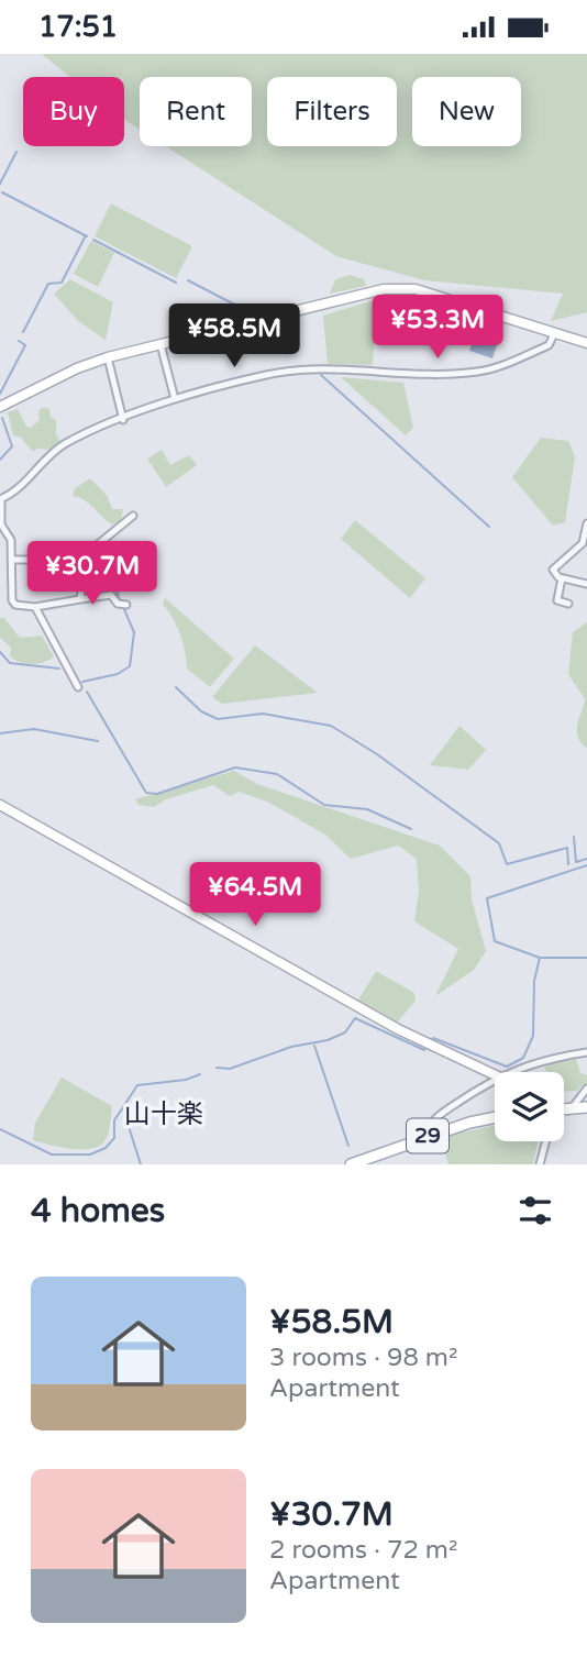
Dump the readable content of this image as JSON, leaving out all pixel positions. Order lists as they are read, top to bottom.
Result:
{
  "streets": {
    "main road": ["29"]
  },
  "districts": ["山十楽"],
  "page": {
    "status": "17:51",
    "chip": [
      "Buy",
      "Rent",
      "Filters",
      "New"
    ],
    "price": [
      "¥53.3M",
      "¥58.5M",
      "¥30.7M",
      "¥64.5M"
    ],
    "heading": "4 homes",
    "list": [
      {
        "name": "¥58.5M",
        "note": "3 rooms · 98 m² · Apartment"
      },
      {
        "name": "¥30.7M",
        "note": "2 rooms · 72 m² · Apartment"
      }
    ]
  }
}
